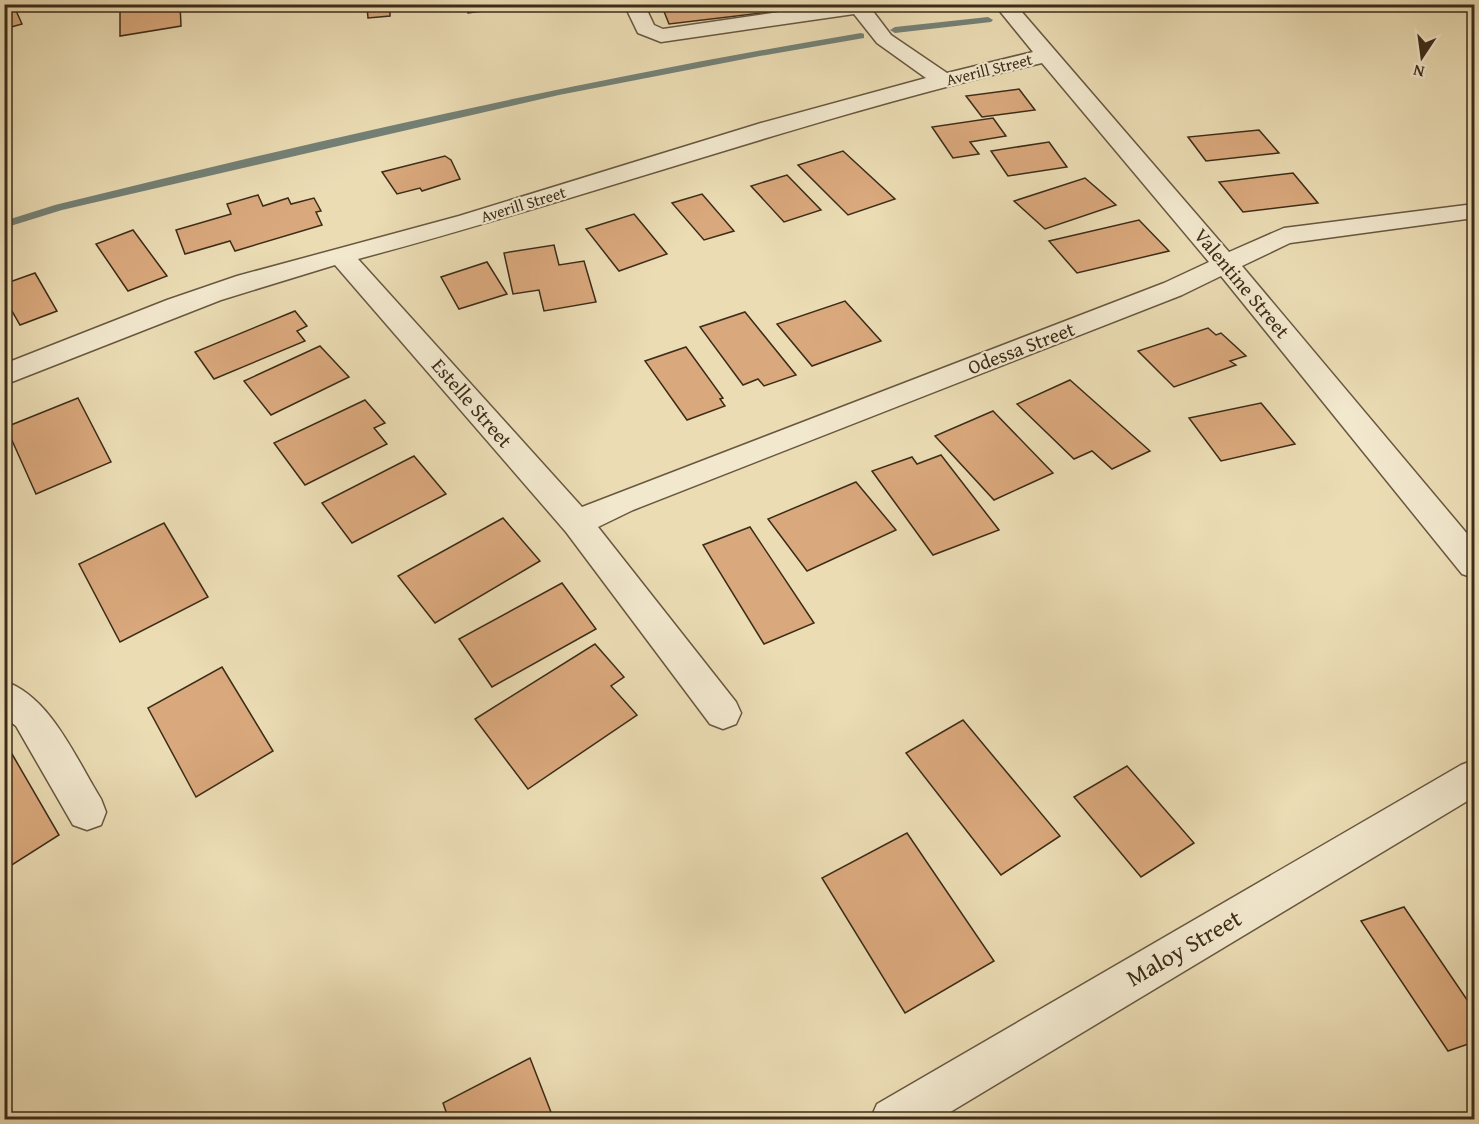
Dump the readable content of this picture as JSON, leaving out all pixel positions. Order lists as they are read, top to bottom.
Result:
{
  "streets": {
    "street": [
      "Averill Street",
      "Valentine Street",
      "Odessa Street",
      "Estelle Street",
      "Maloy Street"
    ]
  },
  "crossings": [
    ["Averill Street", "Valentine Street"],
    ["Averill Street", "Estelle Street"],
    ["Valentine Street", "Odessa Street"],
    ["Odessa Street", "Estelle Street"]
  ],
  "north": "bottom"
}
